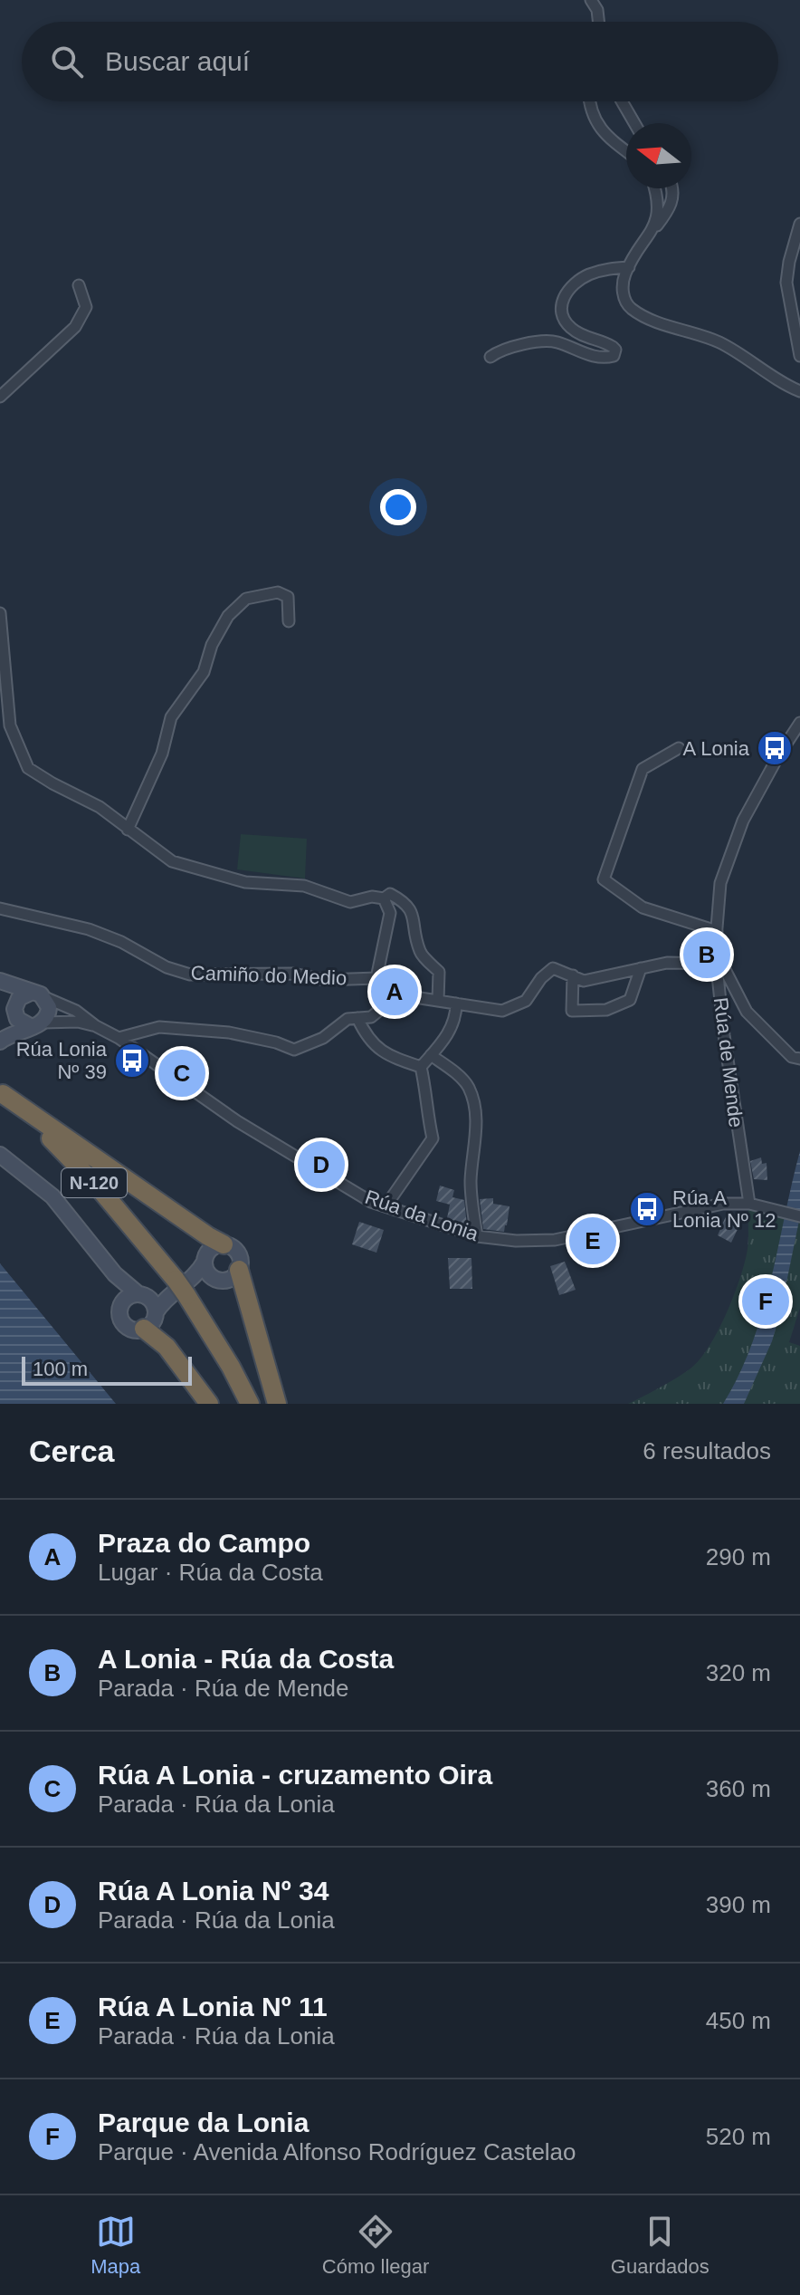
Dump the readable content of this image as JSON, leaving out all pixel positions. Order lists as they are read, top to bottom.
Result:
{
  "streets": {
    "highway": ["N-120"],
    "street": ["Camiño do Medio", "Rúa de Mende", "Rúa da Lonia"]
  },
  "crossings": [
    ["Rúa de Mende", "Rúa da Lonia"]
  ],
  "places": {
    "bus stop": ["A Lonia", "Rúa Lonia Nº 39", "Rúa A Lonia Nº 12"]
  },
  "scale_bar": "100 m",
  "north": "left",
  "page": {
    "search": "Buscar aquí",
    "pins": [
      "B",
      "A",
      "C",
      "D",
      "E",
      "F"
    ],
    "scale": "100 m",
    "heading": ["Cerca", "6 resultados"],
    "list": [
      {
        "mark": "A",
        "name": "Praza do Campo",
        "note": "Lugar · Rúa da Costa",
        "value": "290 m"
      },
      {
        "mark": "B",
        "name": "A Lonia - Rúa da Costa",
        "note": "Parada · Rúa de Mende",
        "value": "320 m"
      },
      {
        "mark": "C",
        "name": "Rúa A Lonia - cruzamento Oira",
        "note": "Parada · Rúa da Lonia",
        "value": "360 m"
      },
      {
        "mark": "D",
        "name": "Rúa A Lonia Nº 34",
        "note": "Parada · Rúa da Lonia",
        "value": "390 m"
      },
      {
        "mark": "E",
        "name": "Rúa A Lonia Nº 11",
        "note": "Parada · Rúa da Lonia",
        "value": "450 m"
      },
      {
        "mark": "F",
        "name": "Parque da Lonia",
        "note": "Parque · Avenida Alfonso Rodríguez Castelao",
        "value": "520 m"
      }
    ],
    "nav": ["Mapa", "Cómo llegar", "Guardados"]
  }
}
